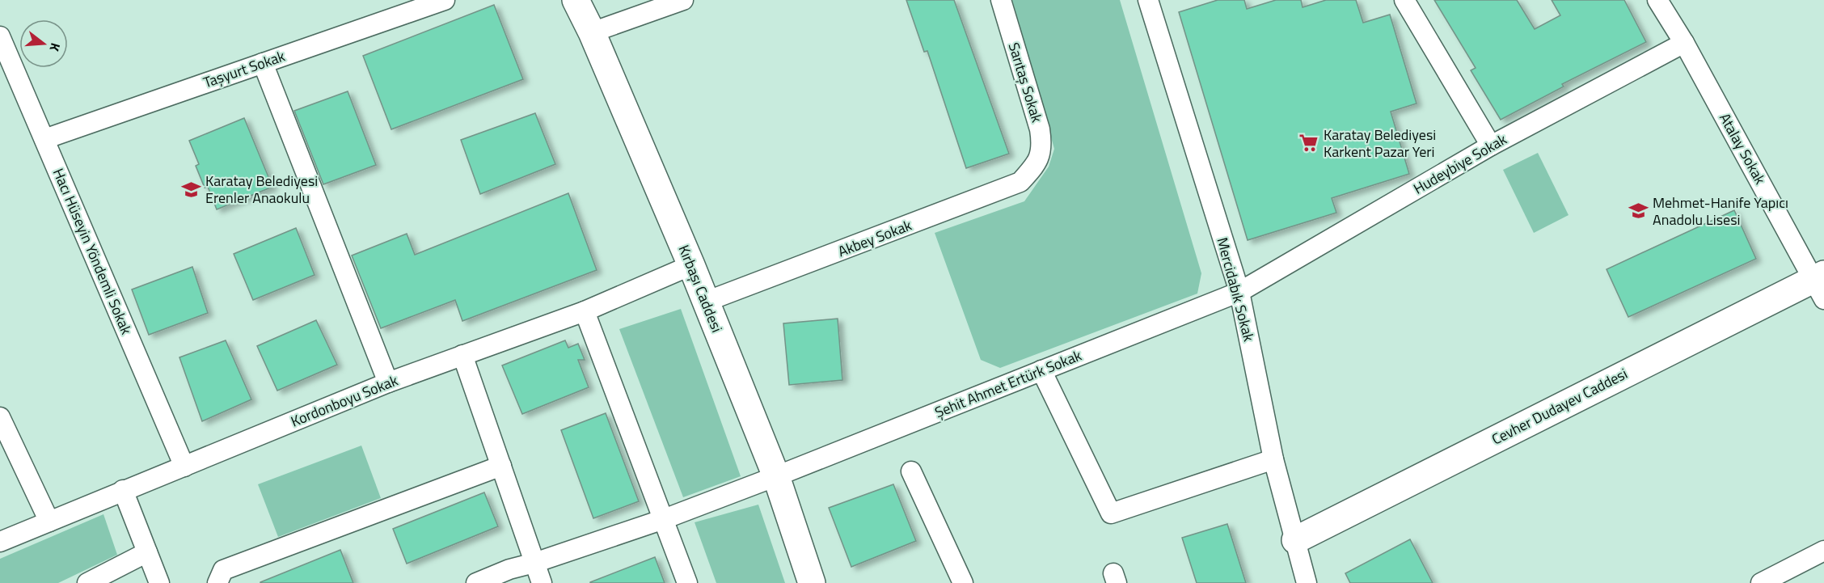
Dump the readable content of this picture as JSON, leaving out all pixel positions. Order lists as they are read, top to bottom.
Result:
{
  "streets": {
    "street": [
      "Taşyurt Sokak",
      "Sarıtaş Sokak",
      "Atalay Sokak",
      "Hudeybiye Sokak",
      "Akbey Sokak",
      "Hacı Hüseyin Yöndemli Sokak",
      "Kırbaşı Caddesi",
      "Mercidabık Sokak",
      "Şehit Ahmet Ertürk Sokak",
      "Kordonboyu Sokak",
      "Cevher Dudayev Caddesi"
    ]
  },
  "crossings": [
    ["Taşyurt Sokak", "Hacı Hüseyin Yöndemli Sokak"],
    ["Sarıtaş Sokak", "Akbey Sokak"],
    ["Atalay Sokak", "Hudeybiye Sokak"],
    ["Atalay Sokak", "Cevher Dudayev Caddesi"],
    ["Hudeybiye Sokak", "Mercidabık Sokak"],
    ["Hudeybiye Sokak", "Şehit Ahmet Ertürk Sokak"],
    ["Akbey Sokak", "Kırbaşı Caddesi"],
    ["Hacı Hüseyin Yöndemli Sokak", "Kordonboyu Sokak"],
    ["Kırbaşı Caddesi", "Şehit Ahmet Ertürk Sokak"],
    ["Kırbaşı Caddesi", "Kordonboyu Sokak"],
    ["Mercidabık Sokak", "Şehit Ahmet Ertürk Sokak"],
    ["Mercidabık Sokak", "Cevher Dudayev Caddesi"]
  ],
  "places": {
    "supermarket": ["Karatay Belediyesi Karkent Pazar Yeri"],
    "school or university": ["Karatay Belediyesi Erenler Anaokulu", "Mehmet-Hanife Yapıcı Anadolu Lisesi"]
  },
  "north": "right"
}
